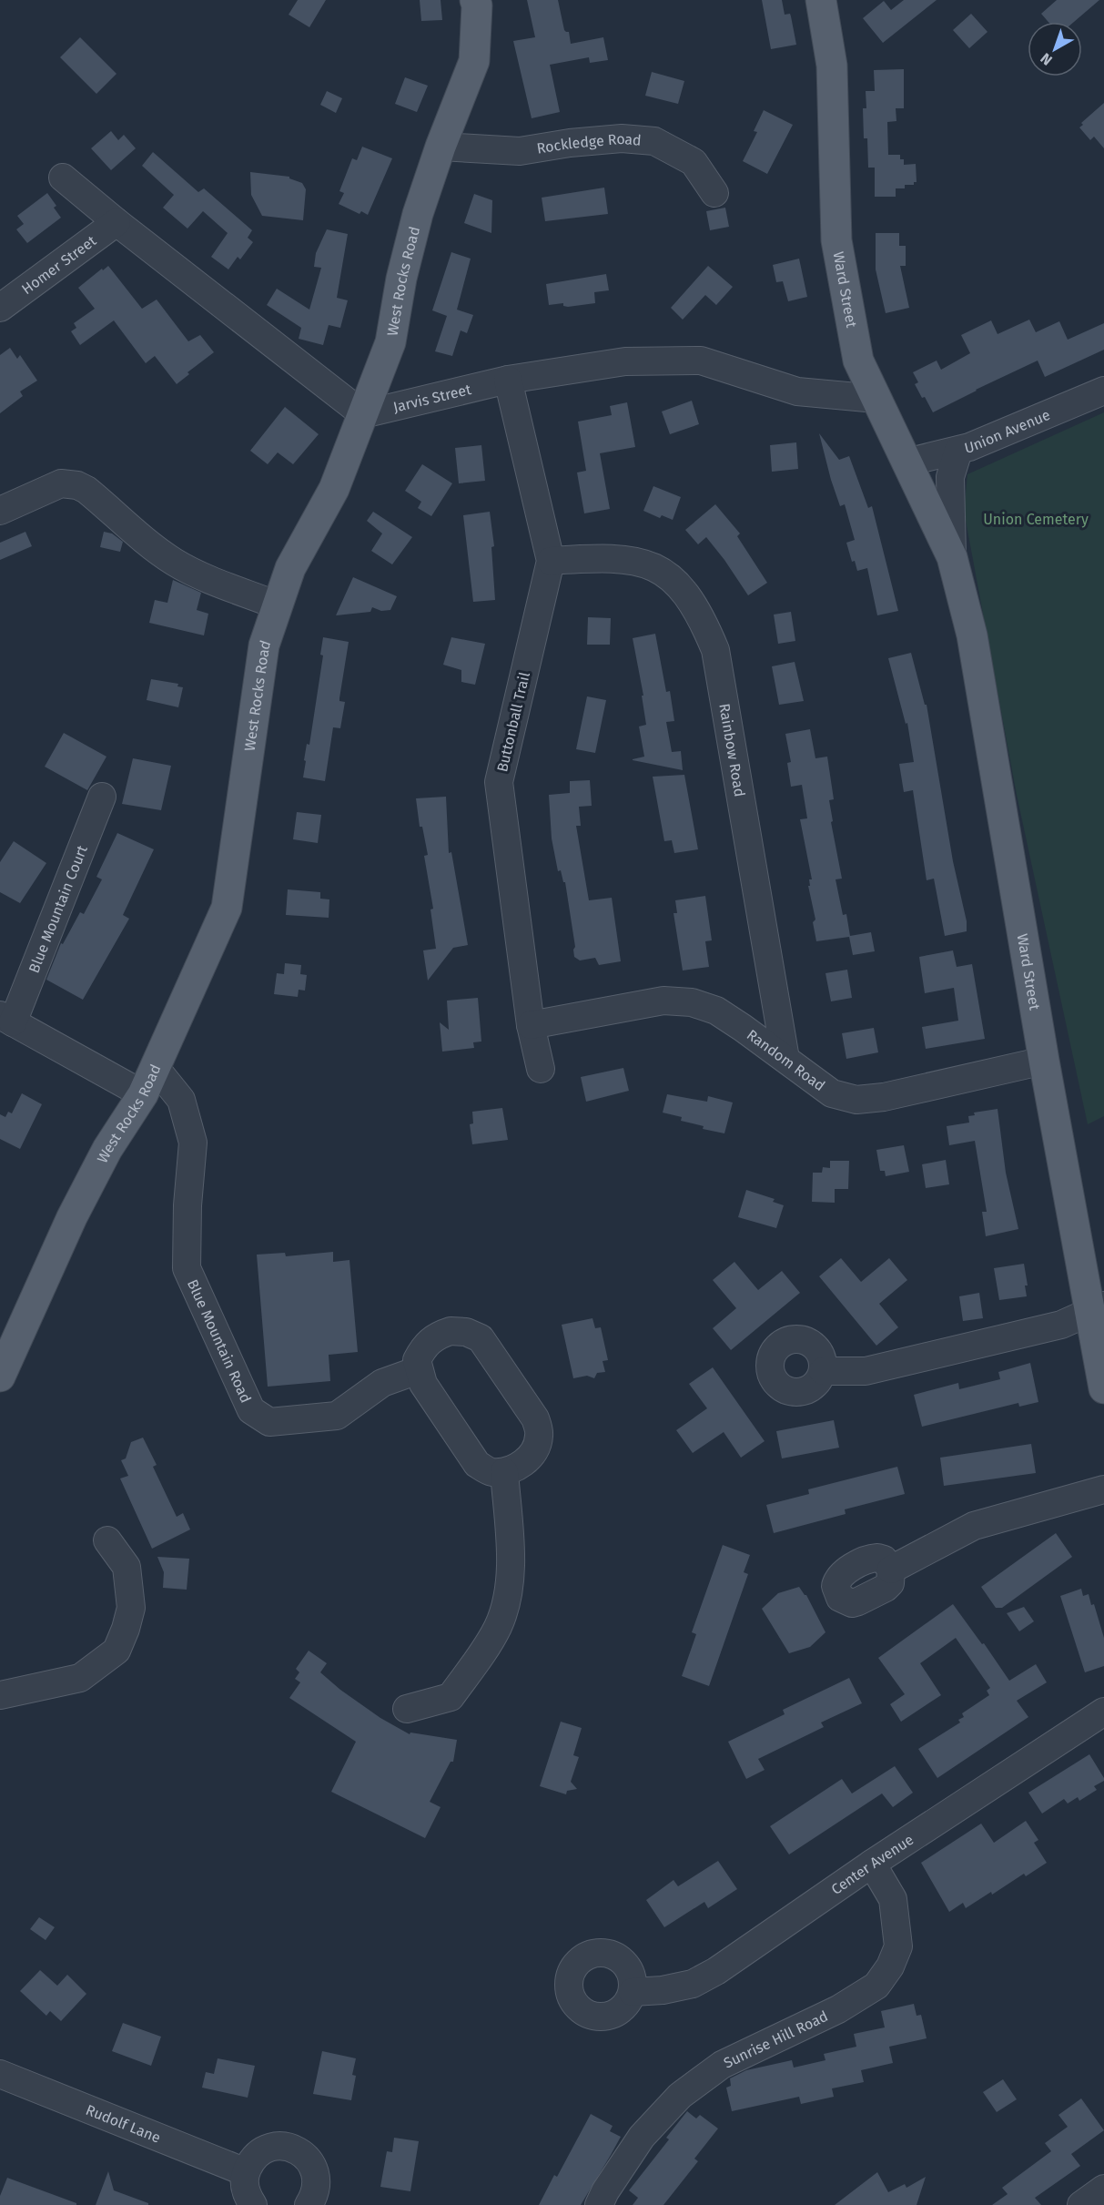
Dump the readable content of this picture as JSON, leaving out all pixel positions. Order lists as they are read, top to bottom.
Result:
{
  "streets": {
    "main road": ["West Rocks Road", "Ward Street"],
    "street": [
      "Rockledge Road",
      "Homer Street",
      "Jarvis Street",
      "Union Avenue",
      "Buttonball Trail",
      "Rainbow Road",
      "Blue Mountain Court",
      "Random Road",
      "Blue Mountain Road",
      "Center Avenue",
      "Sunrise Hill Road",
      "Rudolf Lane"
    ]
  },
  "crossings": [
    ["Rockledge Road", "West Rocks Road"],
    ["West Rocks Road", "Jarvis Street"],
    ["West Rocks Road", "Blue Mountain Road"],
    ["Ward Street", "Jarvis Street"],
    ["Ward Street", "Union Avenue"],
    ["Ward Street", "Random Road"],
    ["Jarvis Street", "Buttonball Trail"],
    ["Buttonball Trail", "Rainbow Road"],
    ["Buttonball Trail", "Random Road"],
    ["Rainbow Road", "Random Road"],
    ["Center Avenue", "Sunrise Hill Road"]
  ],
  "parks": ["Union Cemetery"],
  "north": "bottom left"
}
